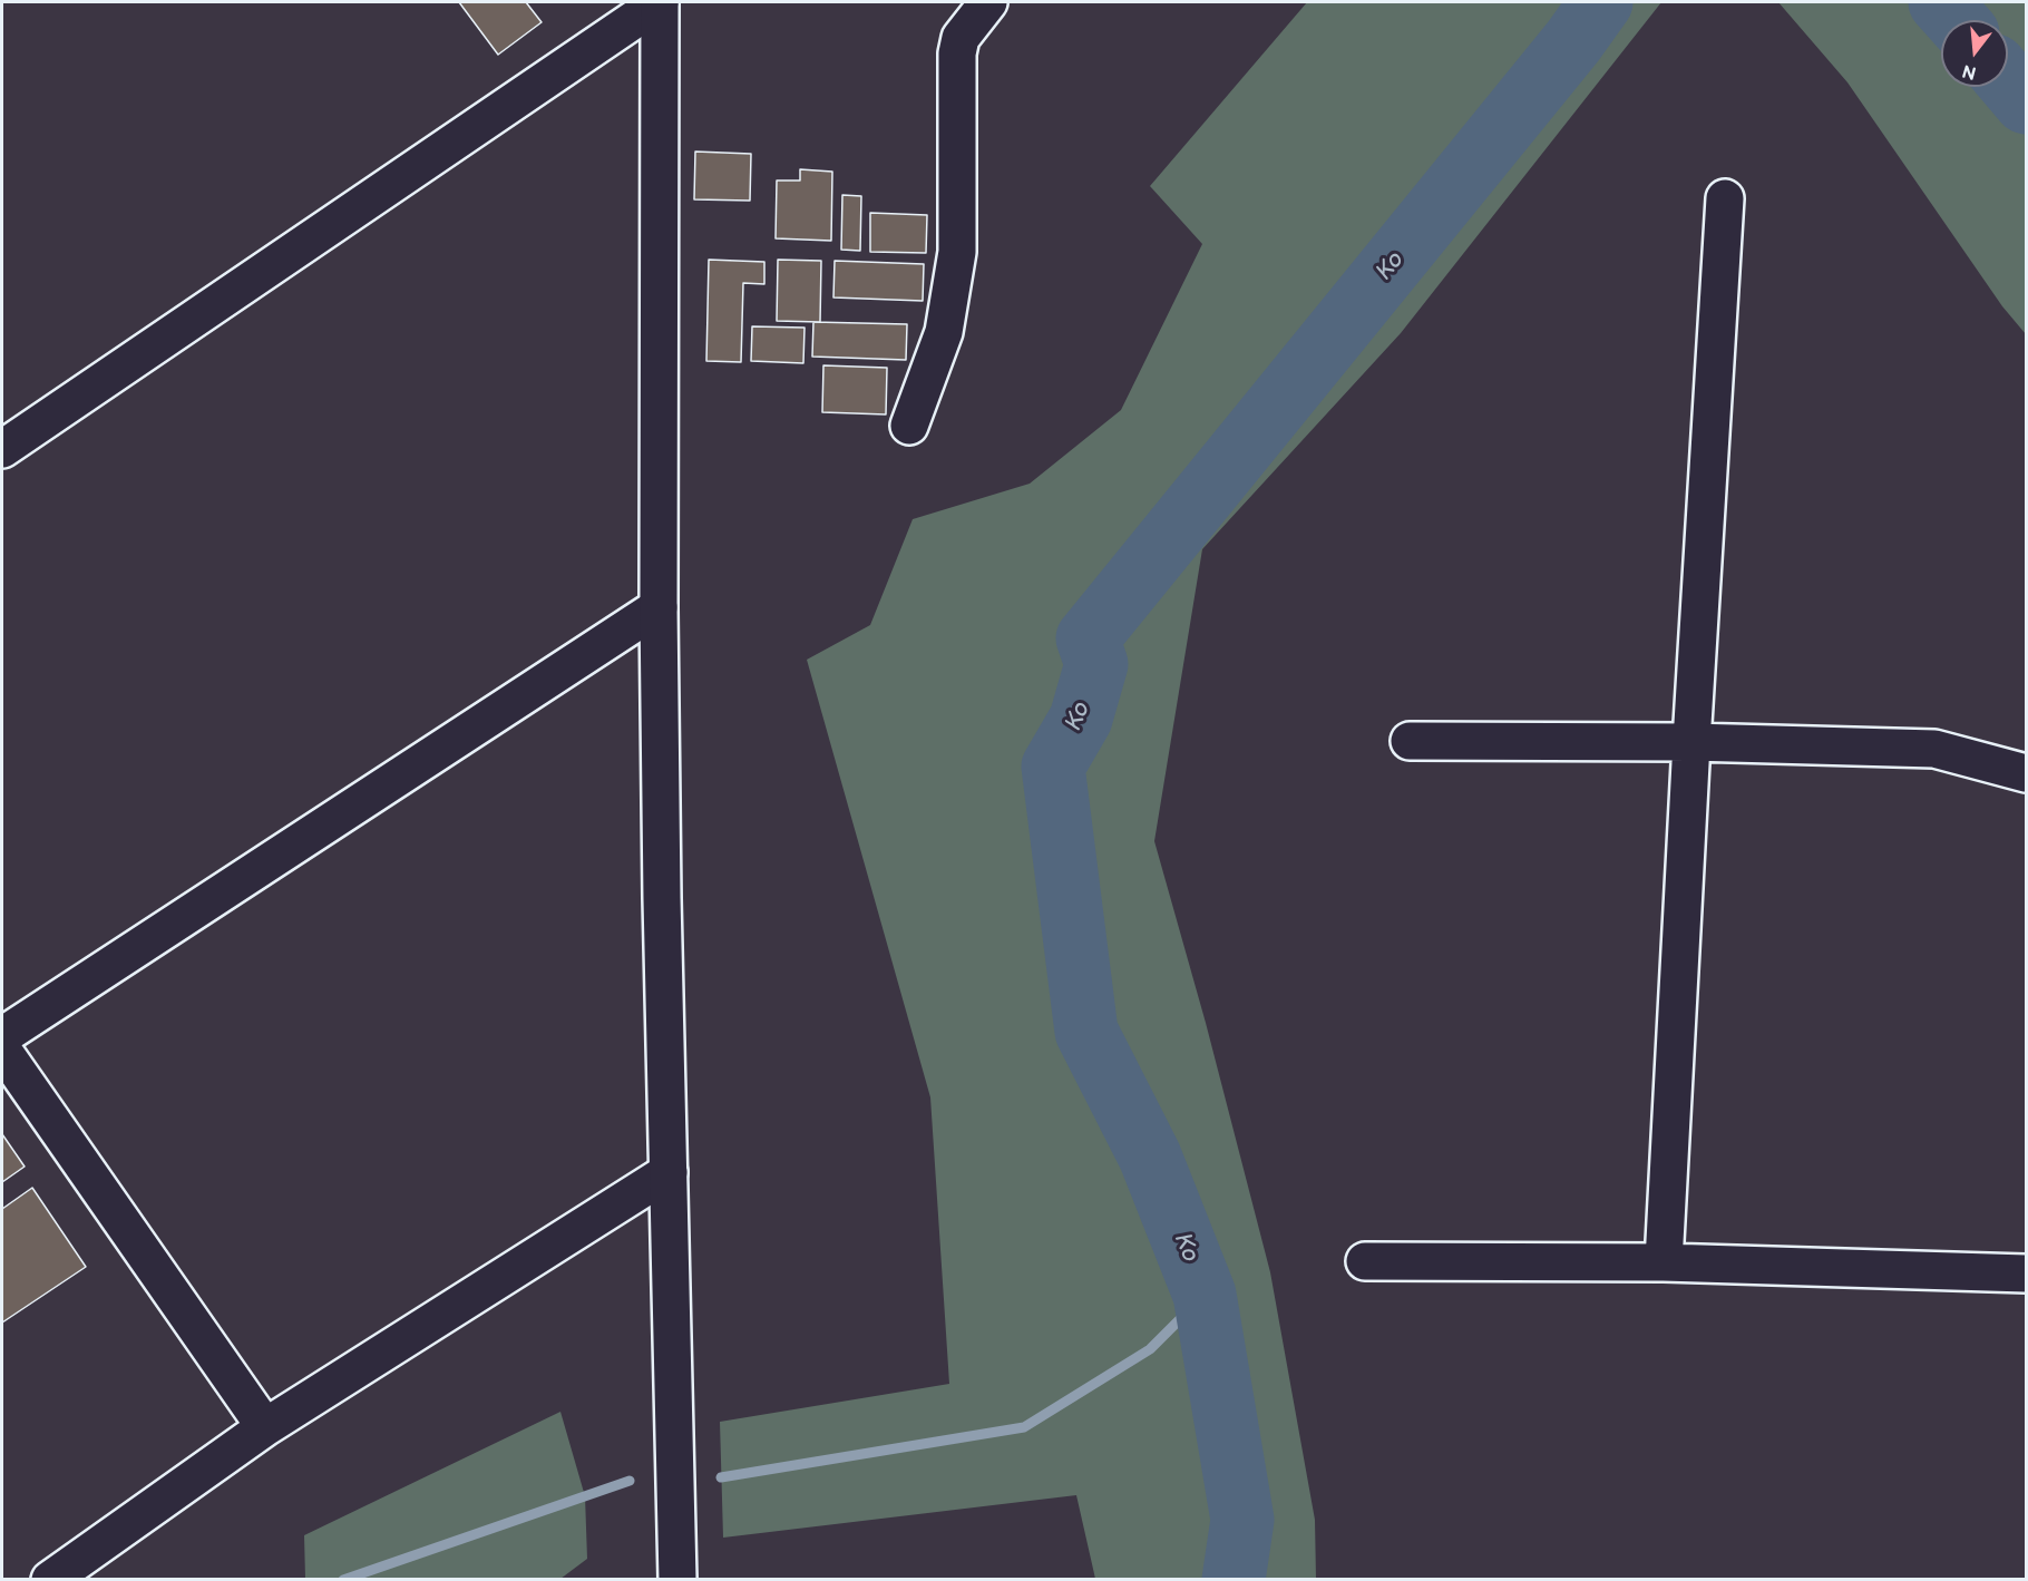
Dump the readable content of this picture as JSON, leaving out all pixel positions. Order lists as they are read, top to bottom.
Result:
{
  "water": ["Ko"],
  "north": "bottom"
}
